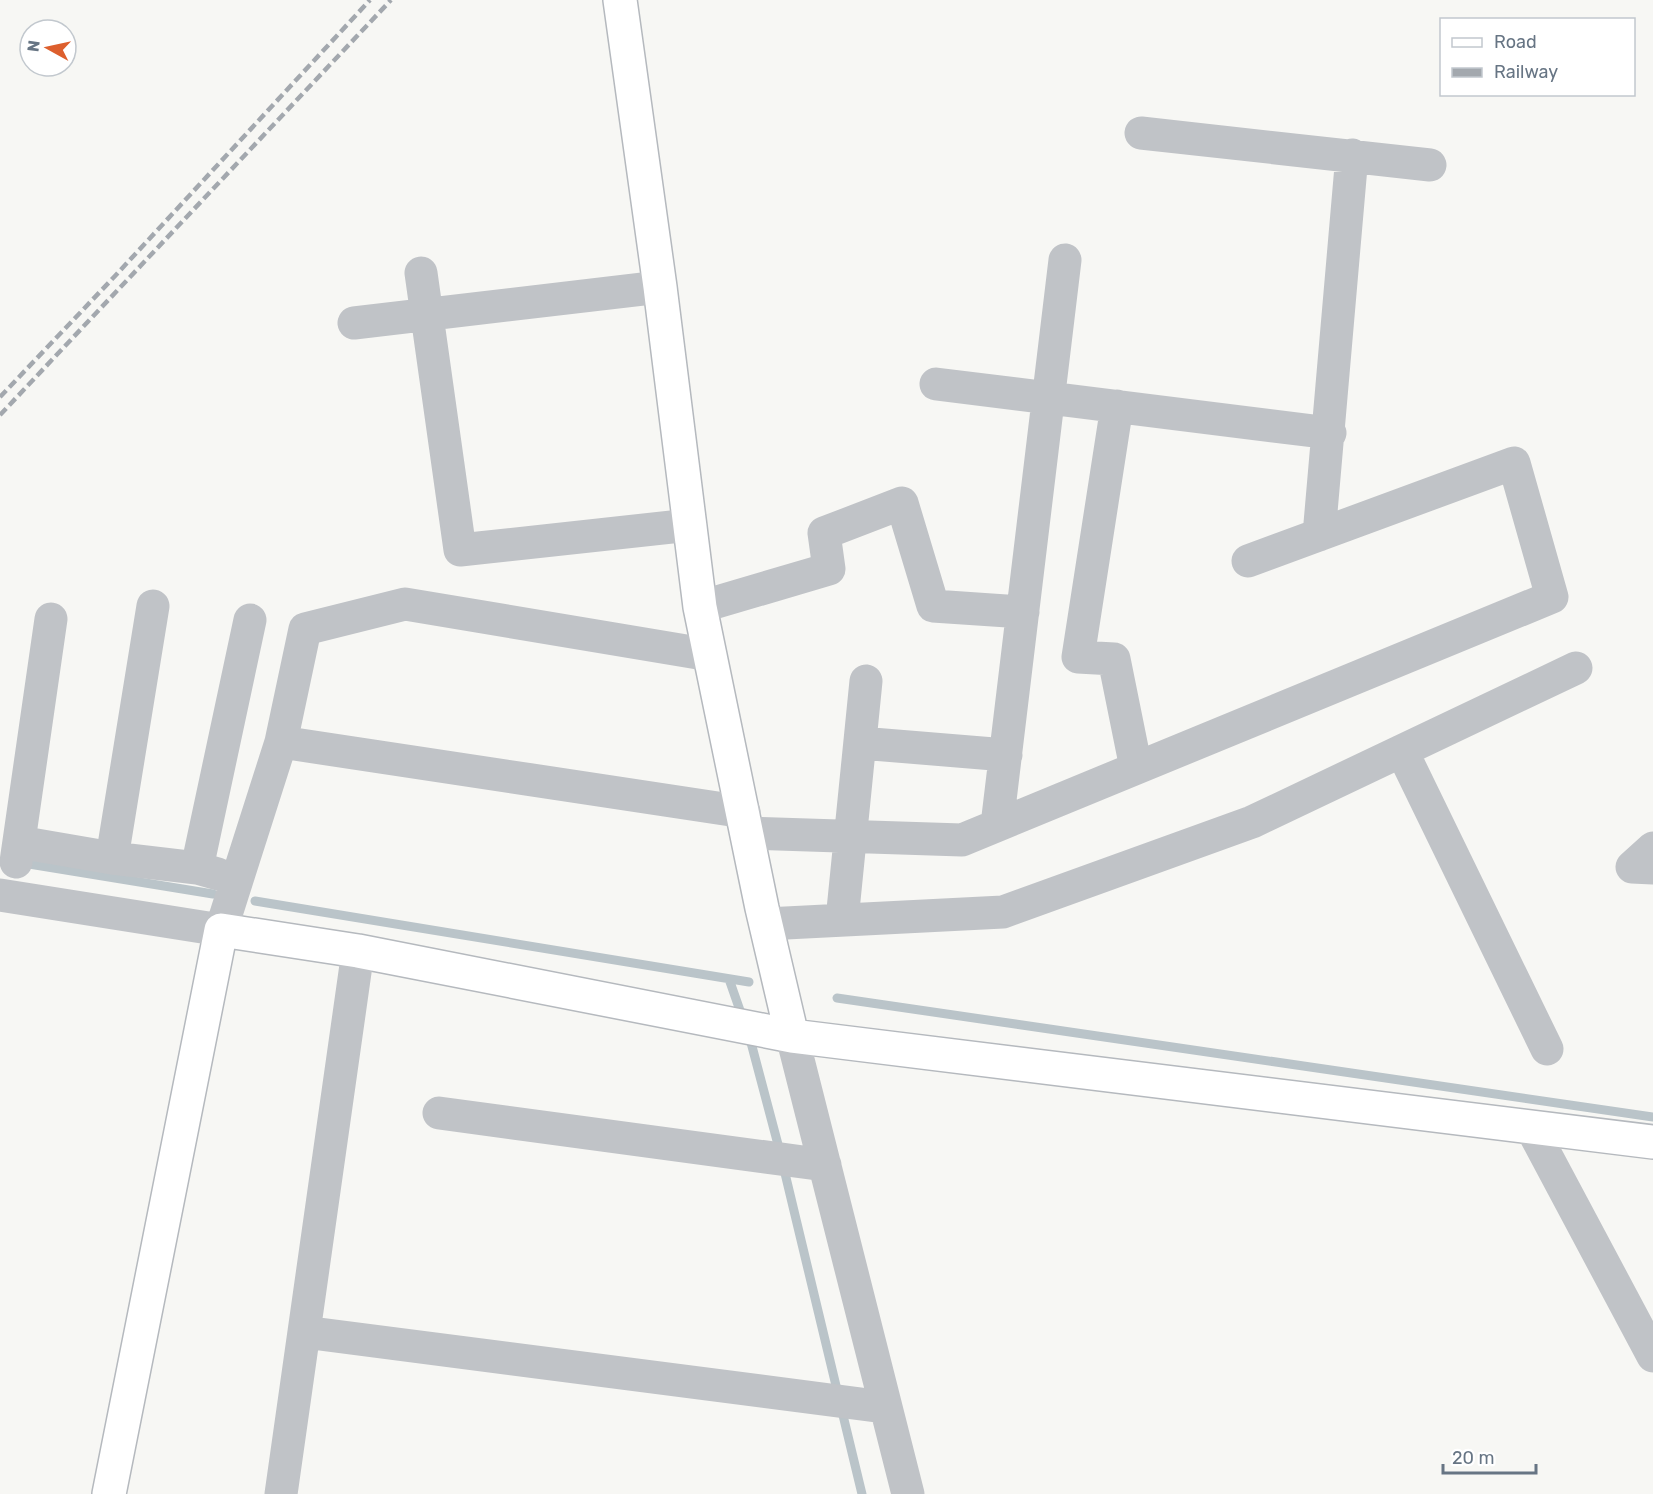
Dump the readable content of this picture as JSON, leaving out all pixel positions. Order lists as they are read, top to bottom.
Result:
{
  "legend": ["Road", "Railway"],
  "scale_bar": "20 m",
  "north": "left"
}
